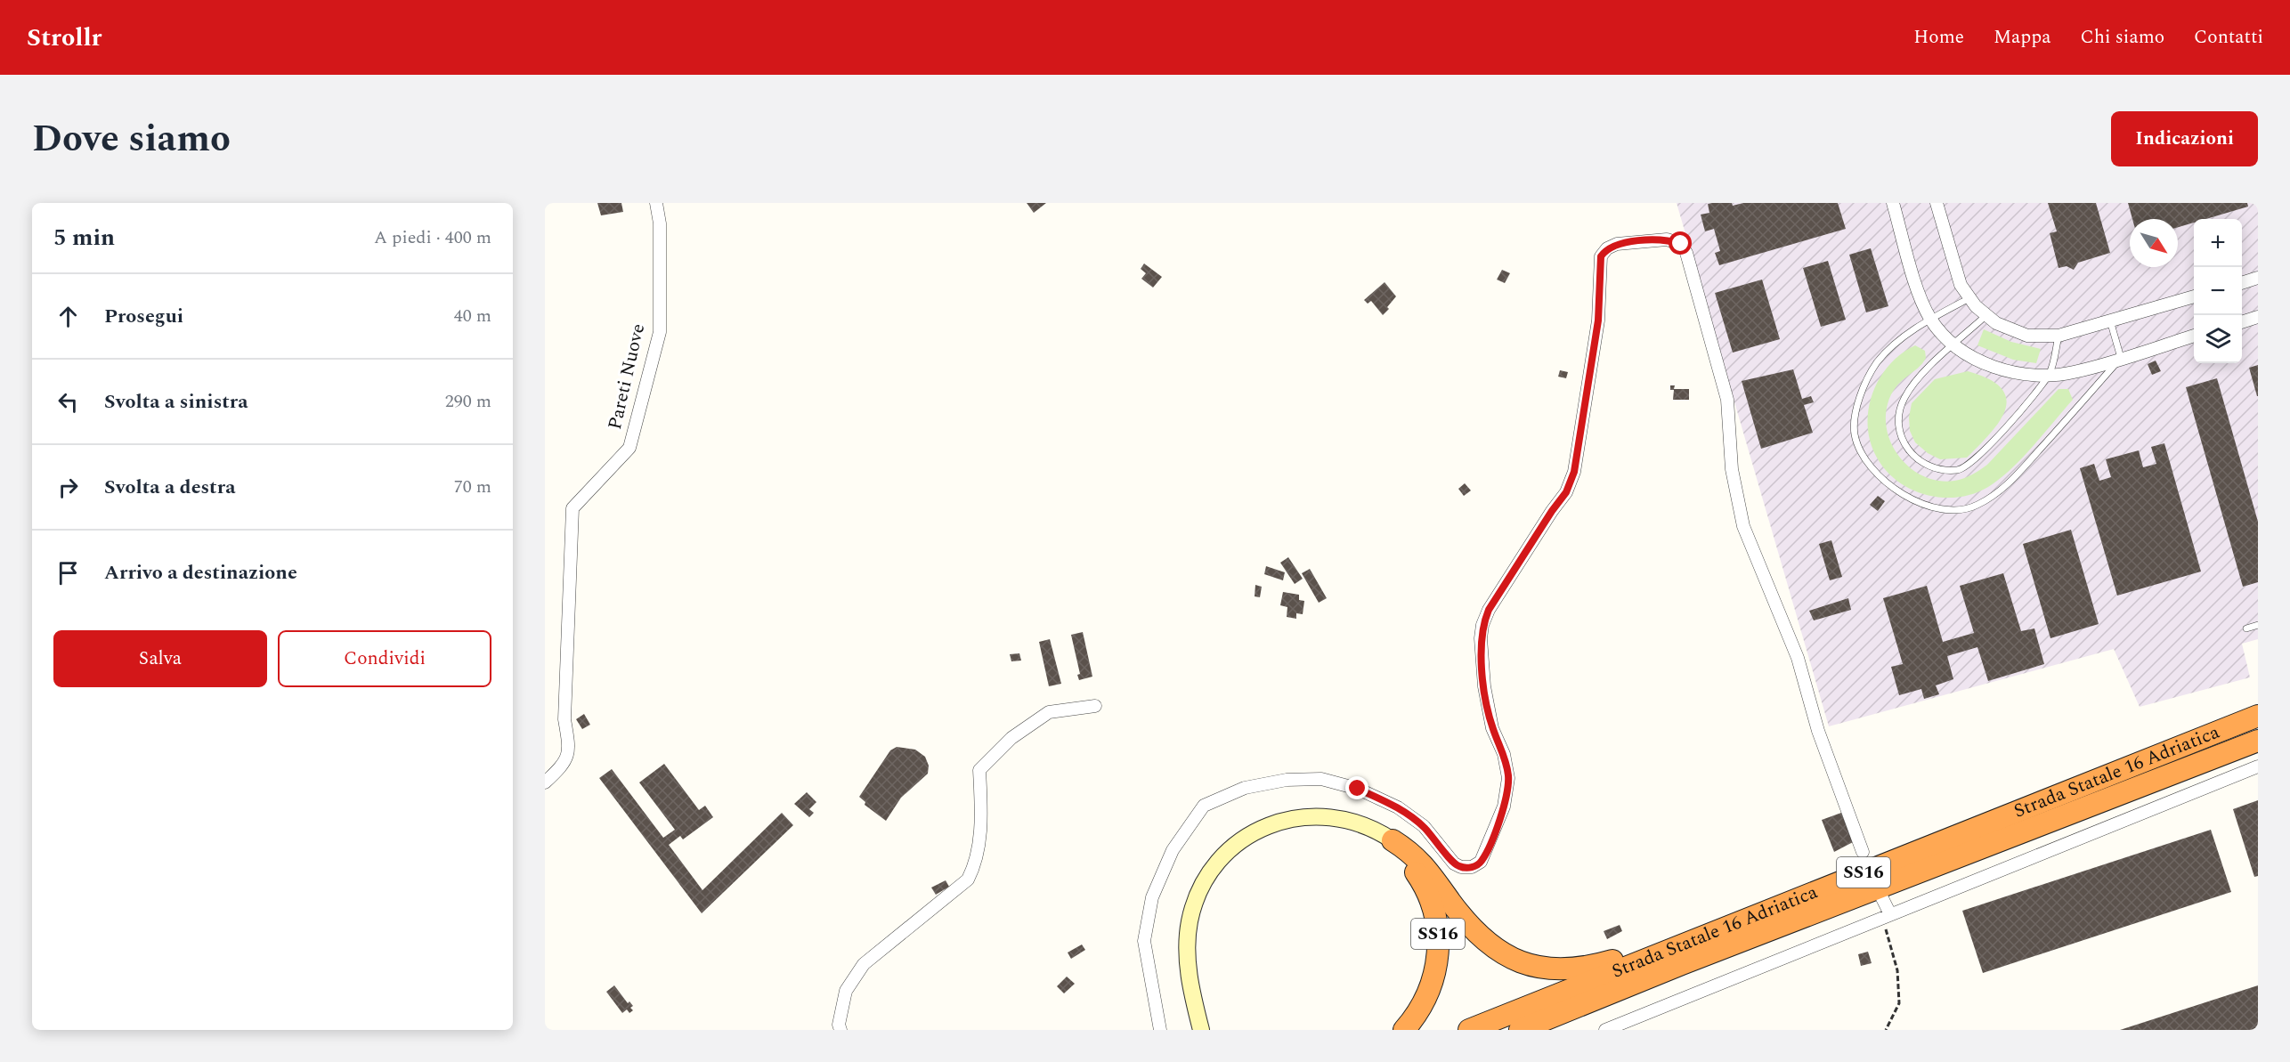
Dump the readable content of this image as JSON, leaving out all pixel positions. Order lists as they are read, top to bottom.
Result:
{
  "streets": {
    "highway": ["Strada Statale 16 Adriatica", "SS16"],
    "street": ["Pareti Nuove"]
  },
  "crossings": [
    ["Strada Statale 16 Adriatica", "SS16"]
  ],
  "north": "bottom right",
  "page": {
    "header": "Strollr",
    "nav": [
      "Home",
      "Mappa",
      "Chi siamo",
      "Contatti"
    ],
    "title": "Dove siamo",
    "buttons": [
      "Indicazioni",
      ["Salva", "Condividi"]
    ],
    "heading": ["5 min", "A piedi · 400 m"],
    "map_buttons": ["+", "−"],
    "list": [
      ["Prosegui", "40 m"],
      ["Svolta a sinistra", "290 m"],
      ["Svolta a destra", "70 m"],
      "Arrivo a destinazione"
    ]
  }
}
